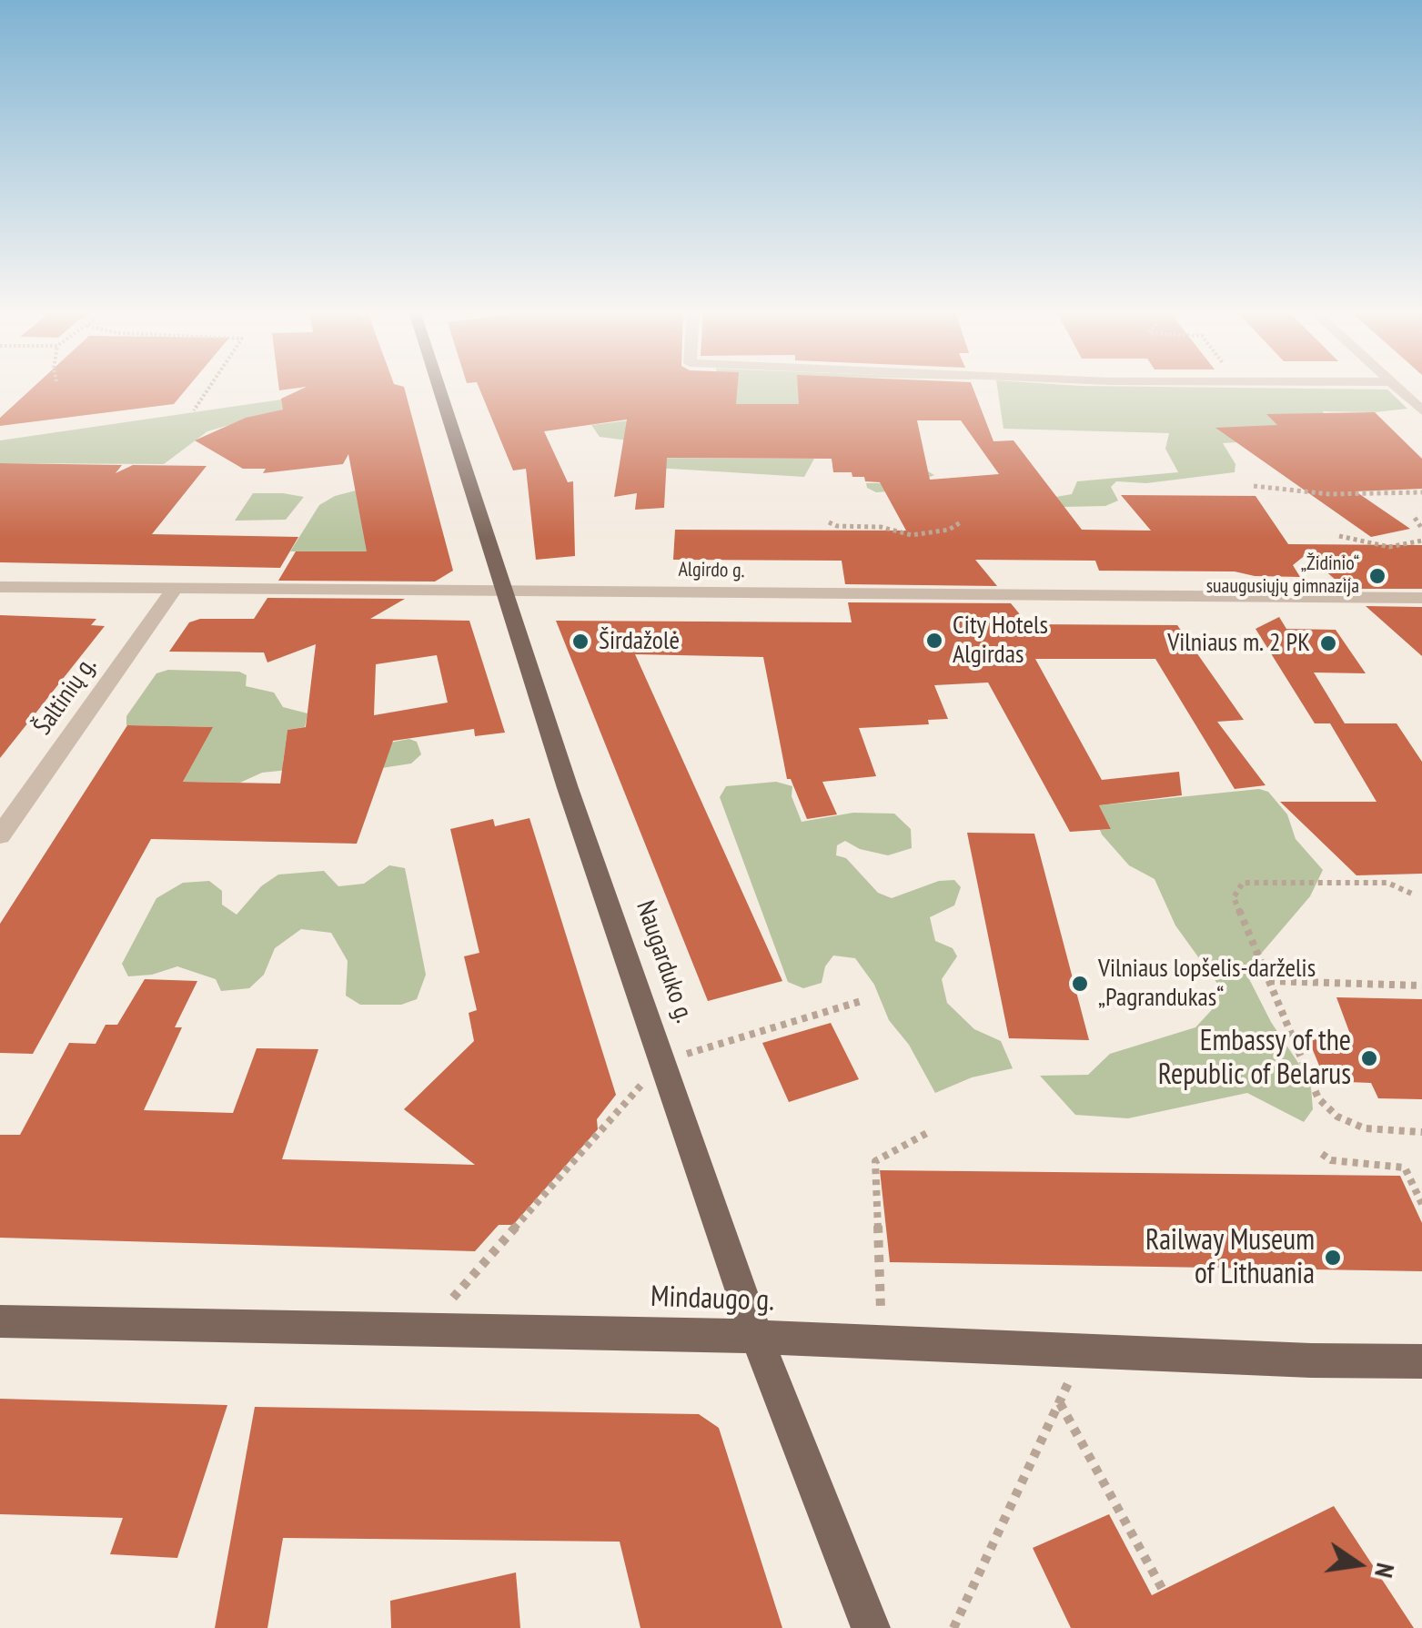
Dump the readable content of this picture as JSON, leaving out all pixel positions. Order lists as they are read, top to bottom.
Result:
{
  "streets": {
    "main road": ["Naugarduko g.", "Mindaugo g."],
    "street": ["Algirdo g.", "Šaltinių g."]
  },
  "crossings": [
    ["Algirdo g.", "Šaltinių g."],
    ["Algirdo g.", "Naugarduko g."],
    ["Naugarduko g.", "Mindaugo g."]
  ],
  "places": [
    "„Židinio“ suaugusiųjų gimnazija",
    "City Hotels Algirdas",
    "Širdažolė",
    "Vilniaus m. 2 PK",
    "Vilniaus lopšelis-darželis „Pagrandukas“",
    "Embassy of the Republic of Belarus",
    "Railway Museum of Lithuania"
  ],
  "north": "right"
}
